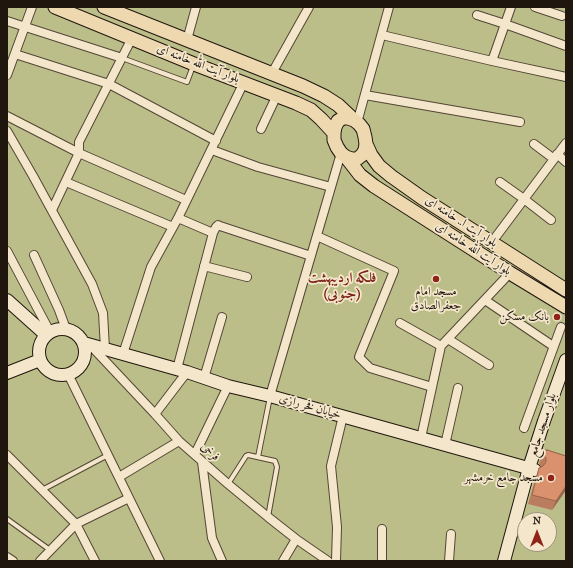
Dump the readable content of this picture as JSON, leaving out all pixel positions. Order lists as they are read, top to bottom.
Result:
{
  "streets": {
    "main road": [
      "بلوار آیت الله خامنه ای",
      "بلوار آیت ا.. خامنه ای",
      "خیابان فخر رازی",
      "بلوار مسجد جامع"
    ],
    "street": ["فرخی"]
  },
  "crossings": [
    ["بلوار آیت الله خامنه ای", "بلوار آیت ا.. خامنه ای"],
    ["خیابان فخر رازی", "بلوار مسجد جامع"],
    ["خیابان فخر رازی", "فرخی"]
  ],
  "districts": ["فلکه اردیبهشت (جنوبی)"],
  "places": ["مسجد امام جعفرالصادق", "بانک مسکن", "مسجد جامع خرمشهر"],
  "north": "top"
}
